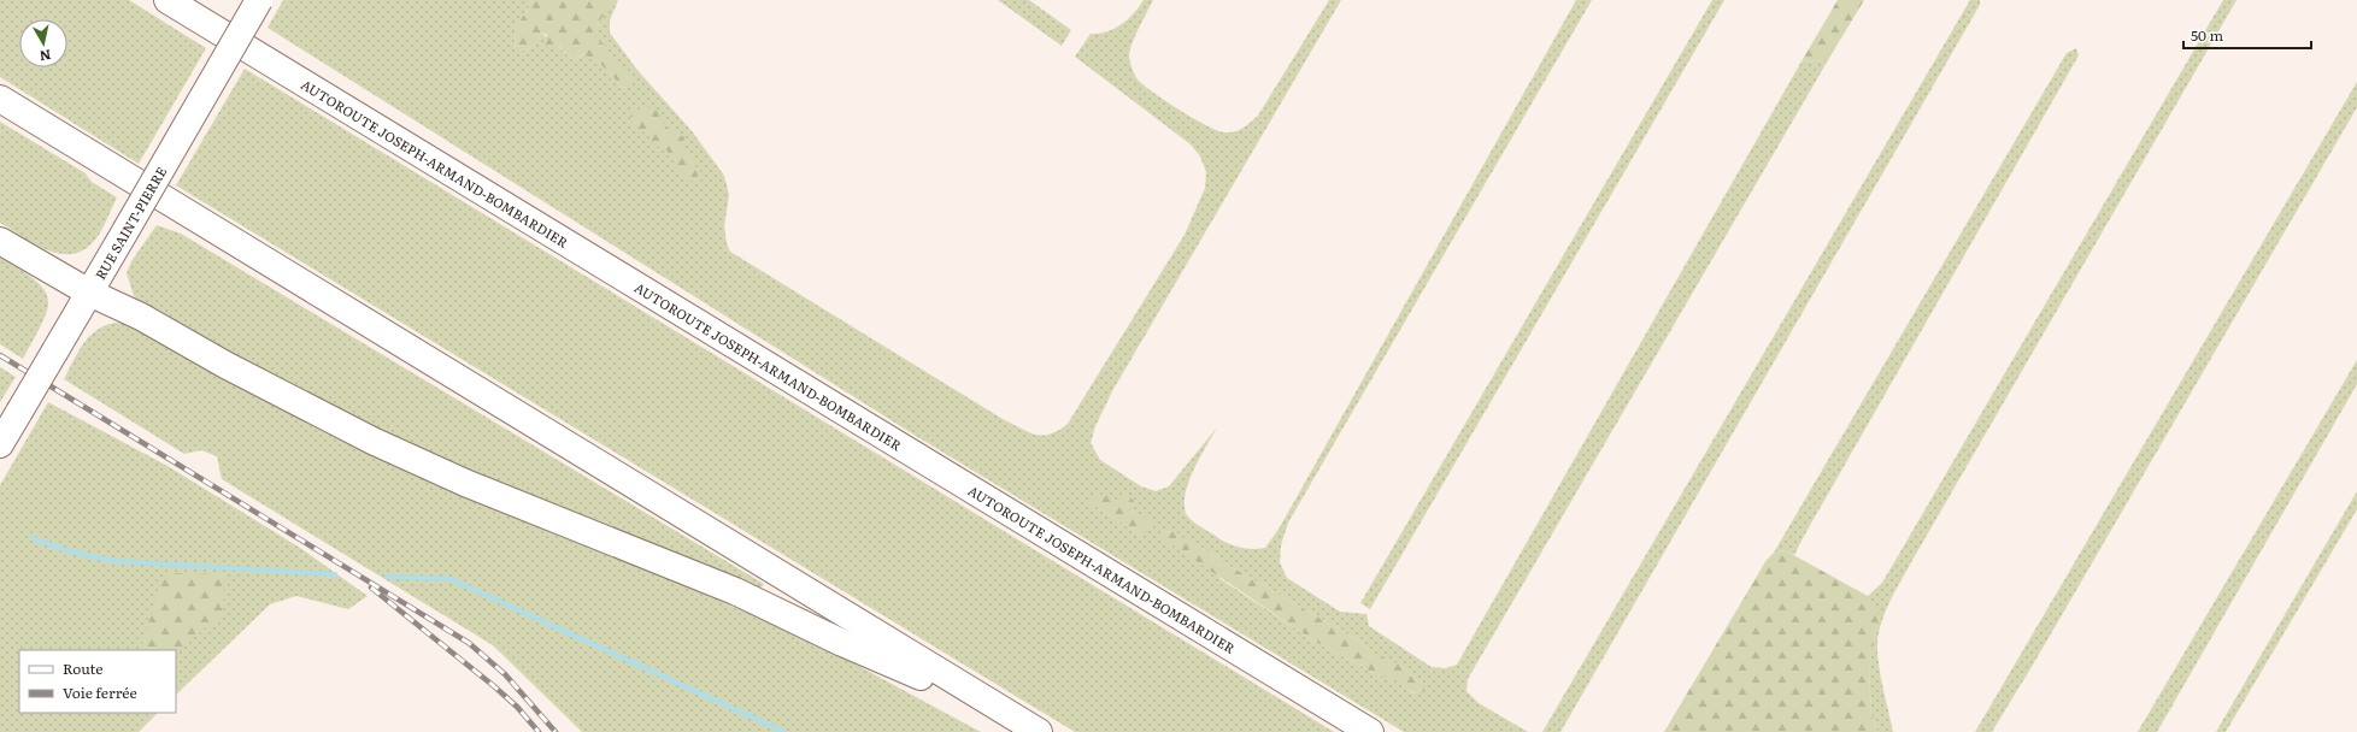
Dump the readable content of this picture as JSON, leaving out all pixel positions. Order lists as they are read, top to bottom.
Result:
{
  "streets": {
    "main road": ["AUTOROUTE JOSEPH-ARMAND-BOMBARDIER", "RUE SAINT-PIERRE"]
  },
  "legend": ["Route", "Voie ferrée"],
  "scale_bar": "50 m",
  "north": "bottom"
}
